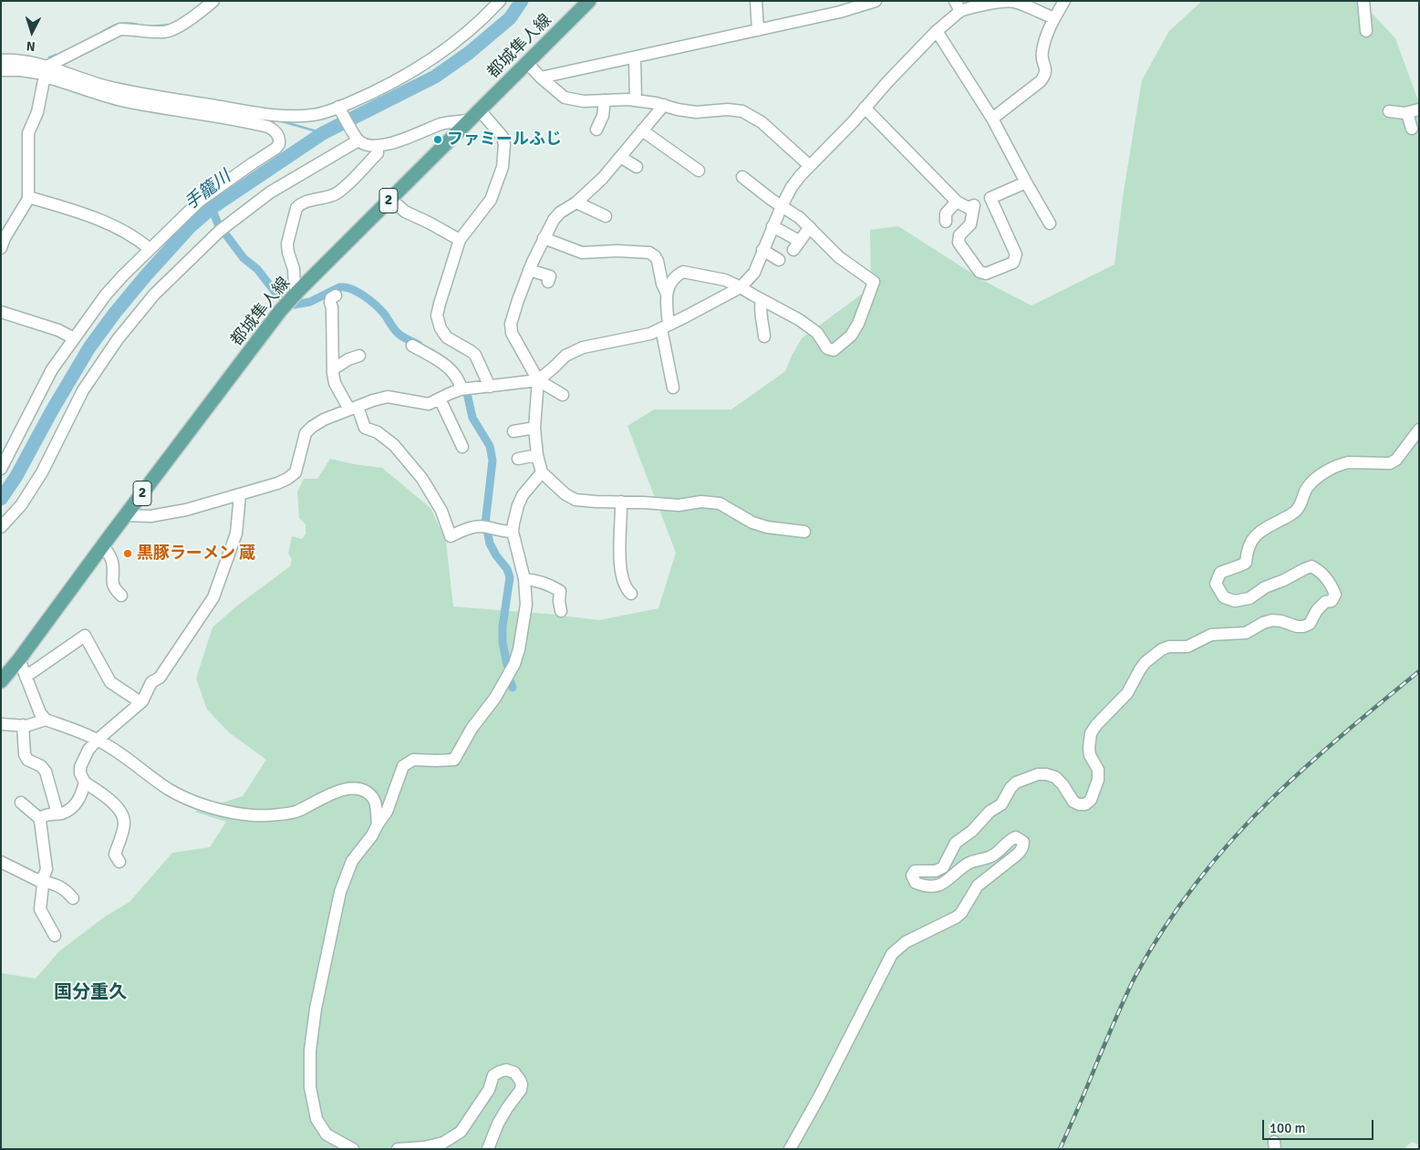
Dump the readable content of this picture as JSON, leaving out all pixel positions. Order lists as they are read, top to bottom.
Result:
{
  "streets": {
    "main road": ["都城隼人線", "2"]
  },
  "districts": ["国分重久"],
  "water": ["手籠川"],
  "places": ["ファミールふじ", "黒豚ラーメン 蔵"],
  "scale_bar": "100 m",
  "north": "bottom"
}
